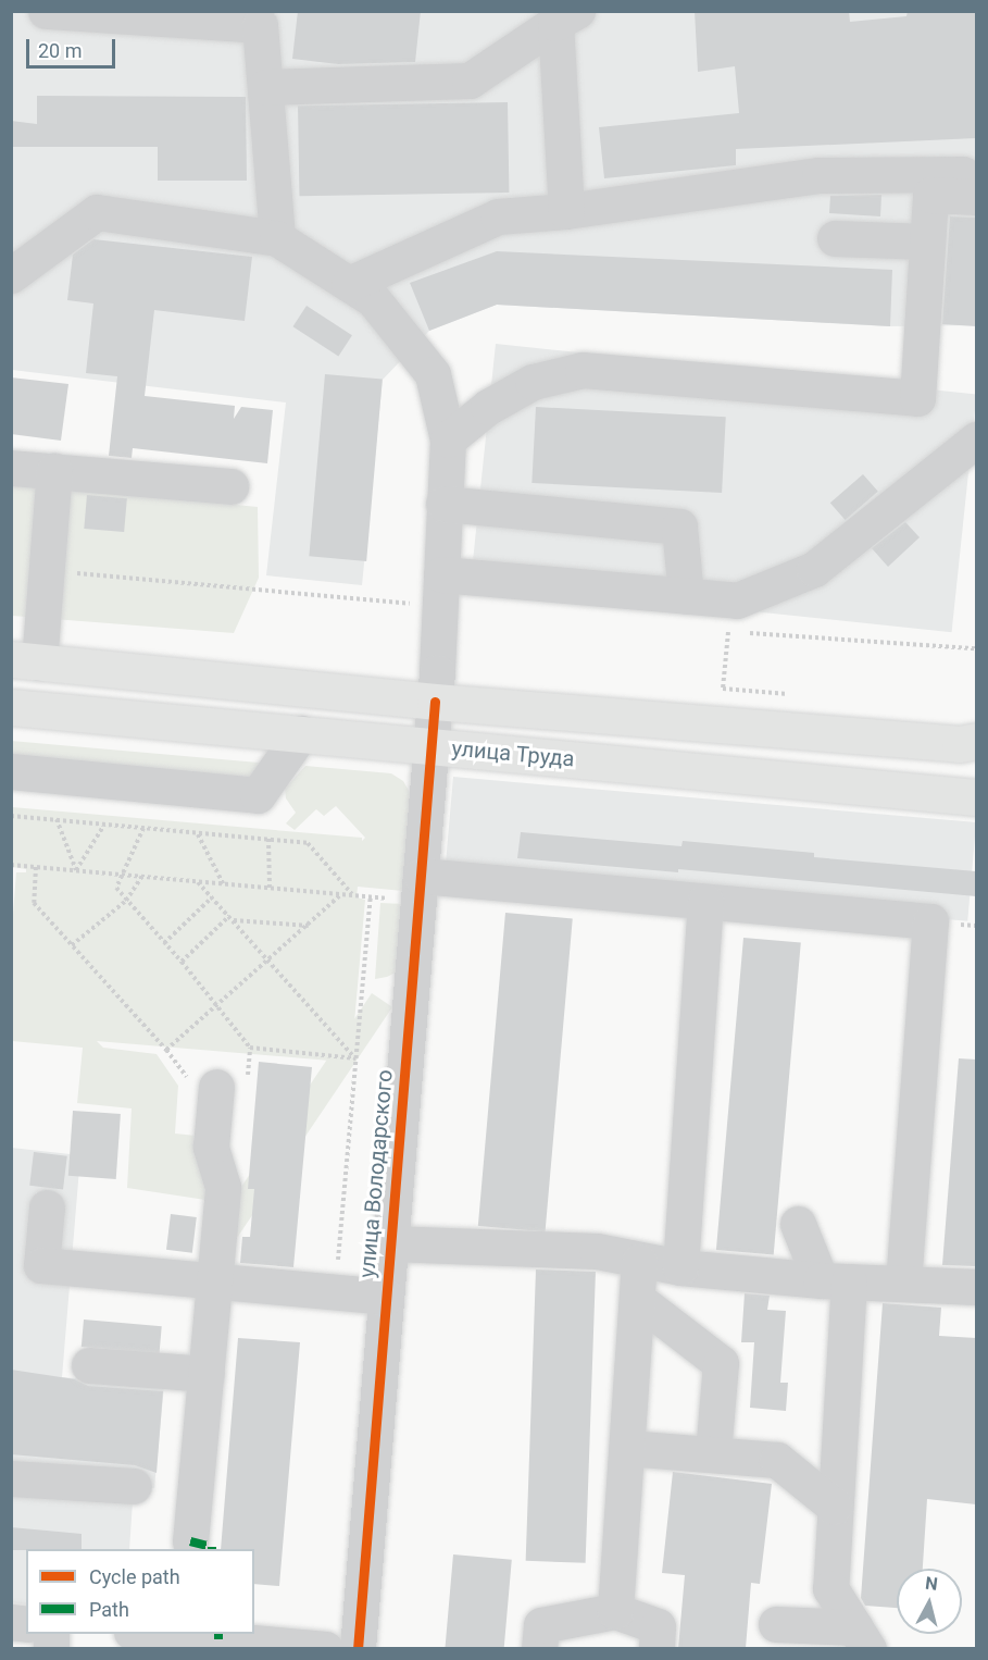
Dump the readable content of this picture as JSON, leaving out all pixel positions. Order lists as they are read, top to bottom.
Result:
{
  "streets": {
    "main road": ["улица Труда"],
    "street": ["улица Володарского"]
  },
  "crossings": [
    ["улица Труда", "улица Володарского"]
  ],
  "legend": ["Cycle path", "Path"],
  "scale_bar": "20 m",
  "north": "top"
}
